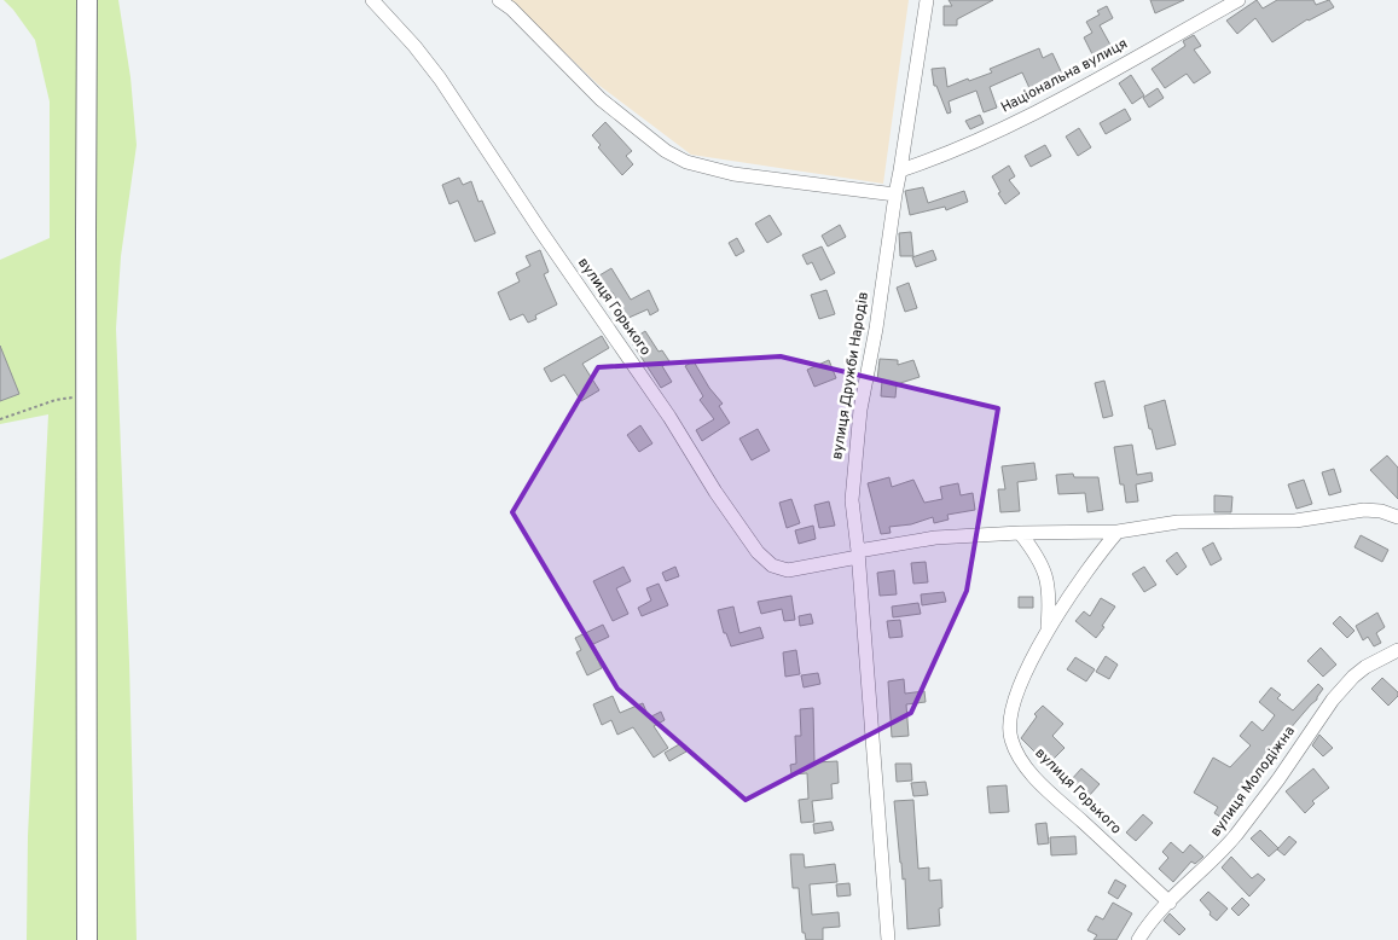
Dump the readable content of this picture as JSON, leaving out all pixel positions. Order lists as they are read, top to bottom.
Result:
{
  "streets": {
    "street": [
      "Національна вулиця",
      "вулиця Горького",
      "вулиця Дружби Народів",
      "вулиця Молодіжна"
    ]
  },
  "crossings": [
    ["Національна вулиця", "вулиця Дружби Народів"],
    ["вулиця Горького", "вулиця Дружби Народів"],
    ["вулиця Горького", "вулиця Молодіжна"]
  ]
}
